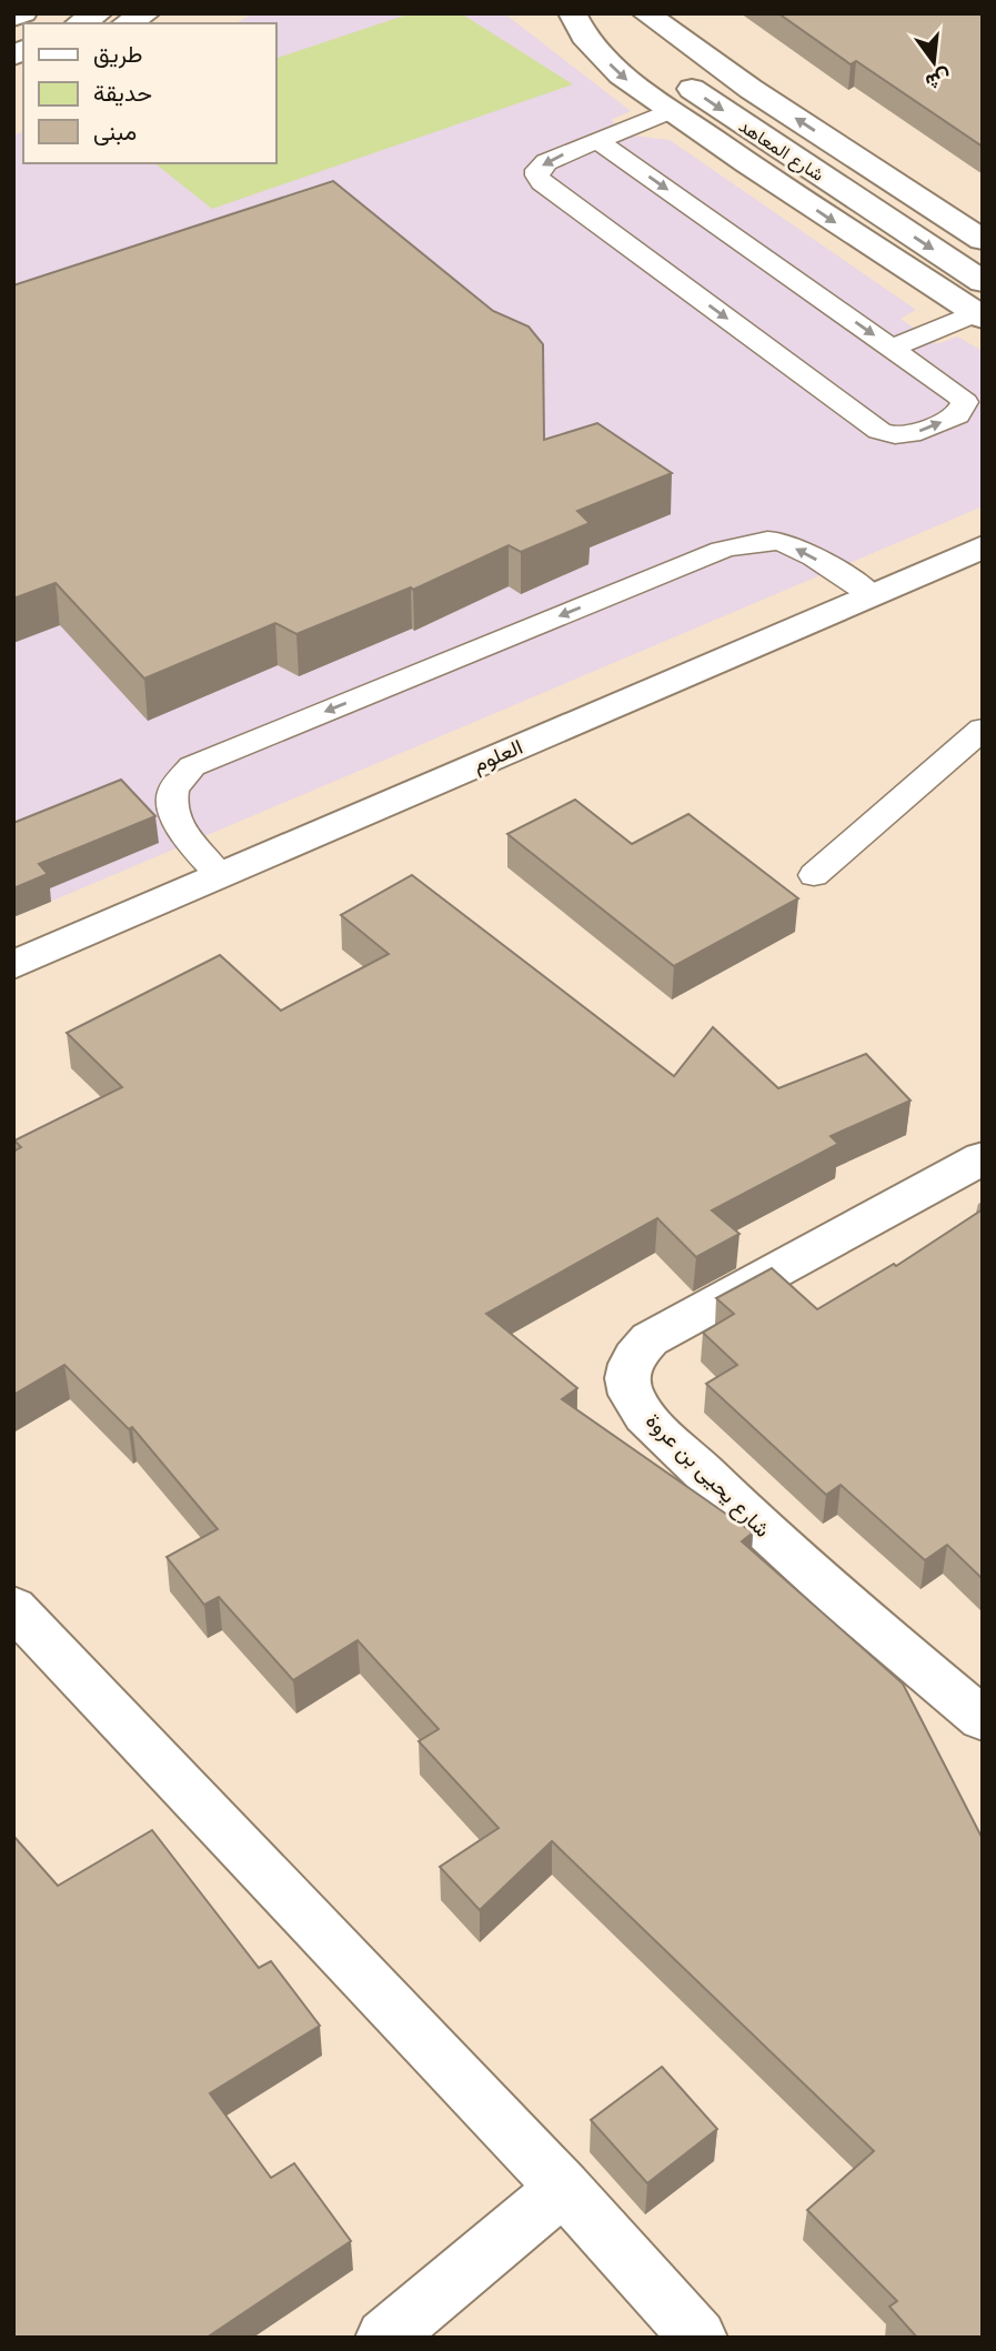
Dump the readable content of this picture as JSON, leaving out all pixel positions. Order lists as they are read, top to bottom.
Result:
{
  "streets": {
    "street": ["شارع المعاهد", "العلوم", "شارع يحيى بن عروة"]
  },
  "legend": ["طريق", "حديقة", "مبنى"],
  "north": "bottom"
}
